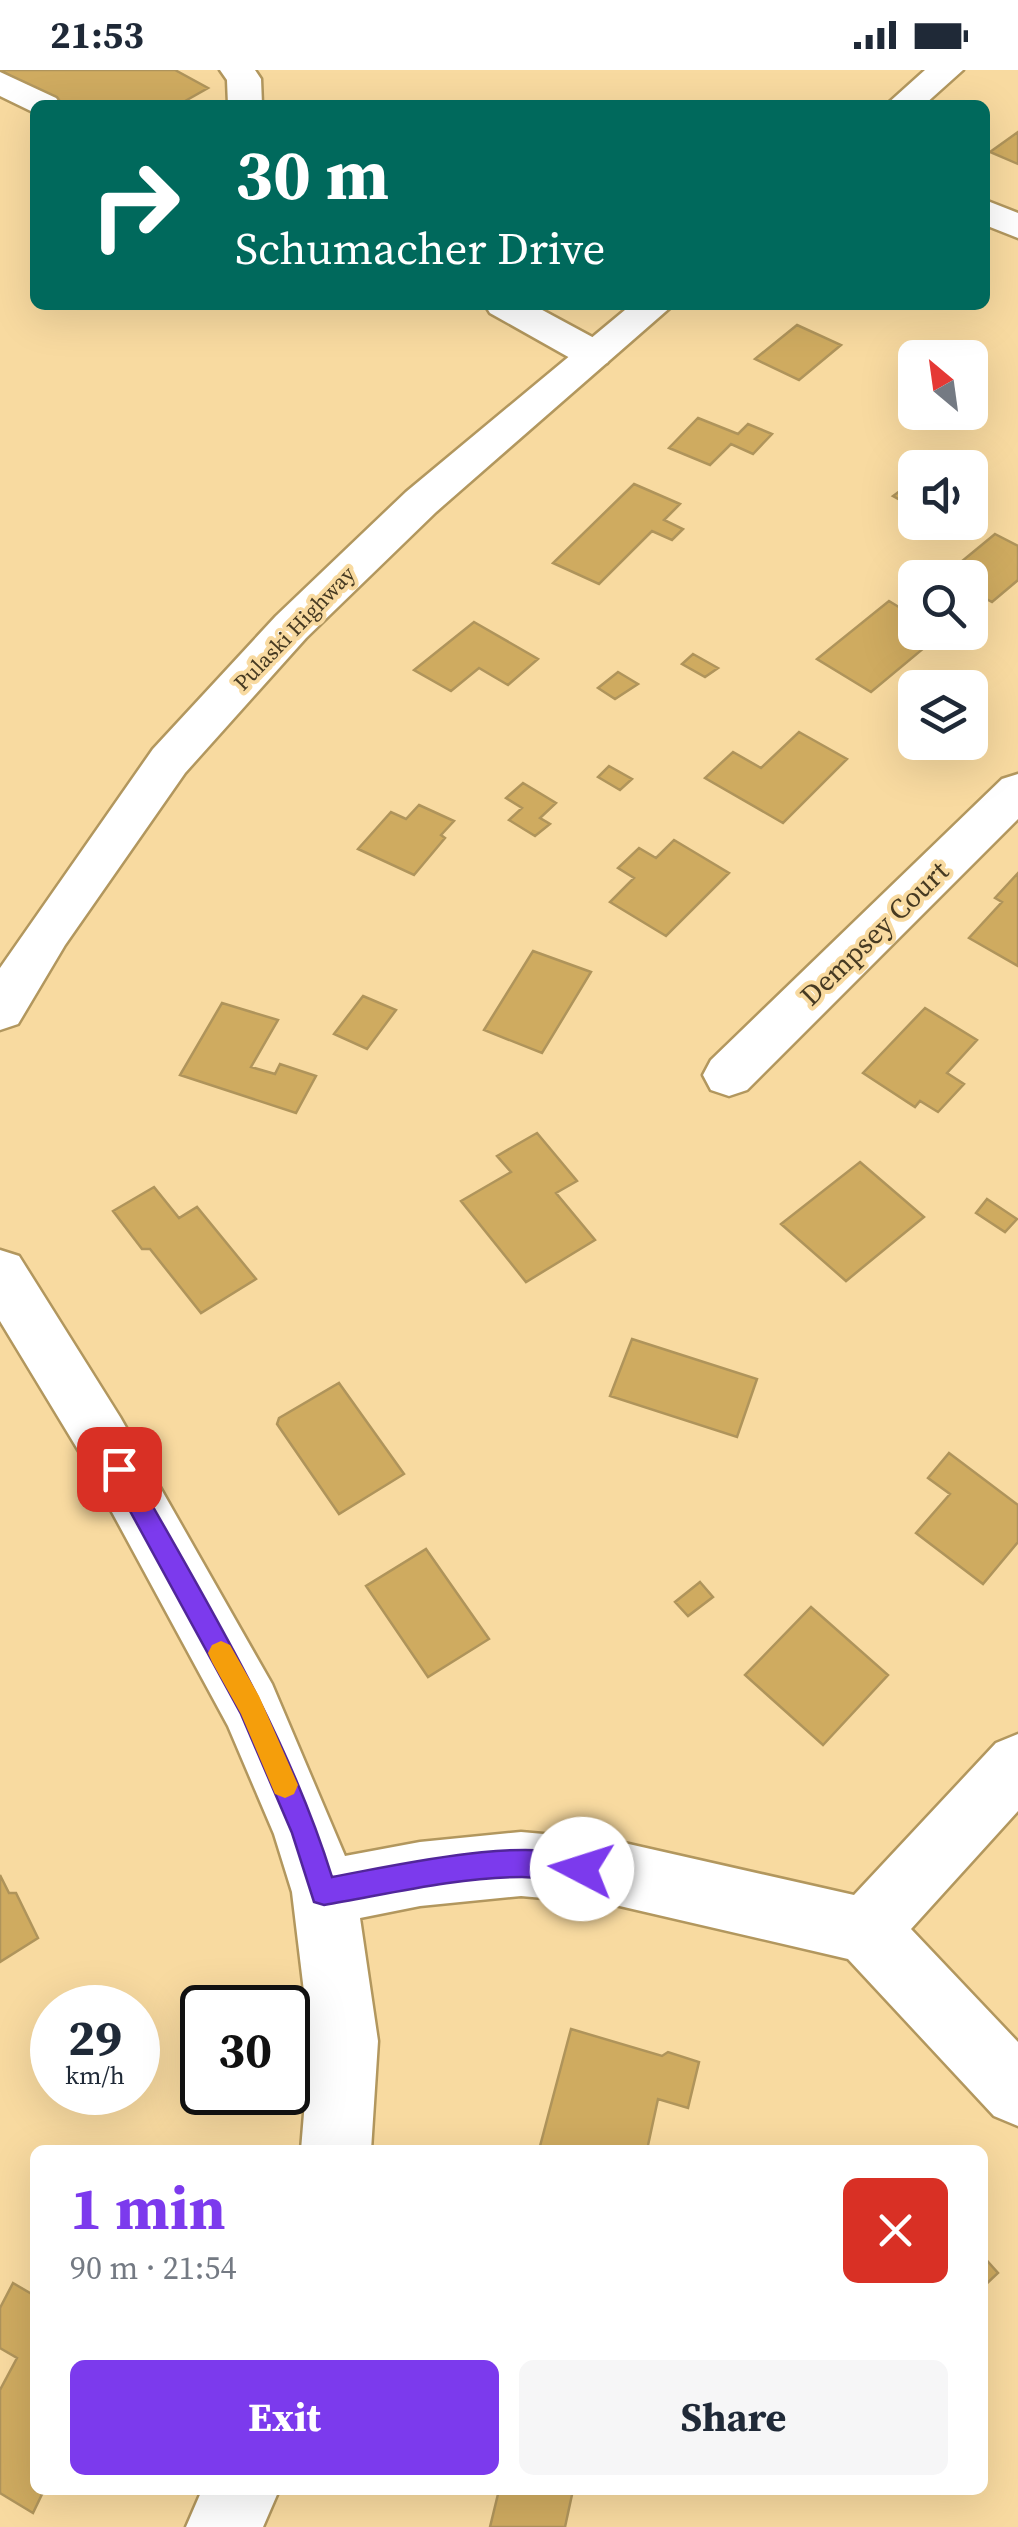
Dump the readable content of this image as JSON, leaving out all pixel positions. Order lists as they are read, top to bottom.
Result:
{
  "streets": {
    "street": ["Pulaski Highway", "Dempsey Court"]
  },
  "north": "top left",
  "page": {
    "status": "21:53",
    "turn": ["30 m", "Schumacher Drive"],
    "speed": "29 km/h",
    "limit": "30",
    "heading": ["1 min", "90 m · 21:54"],
    "buttons": ["Exit", "Share"]
  }
}
